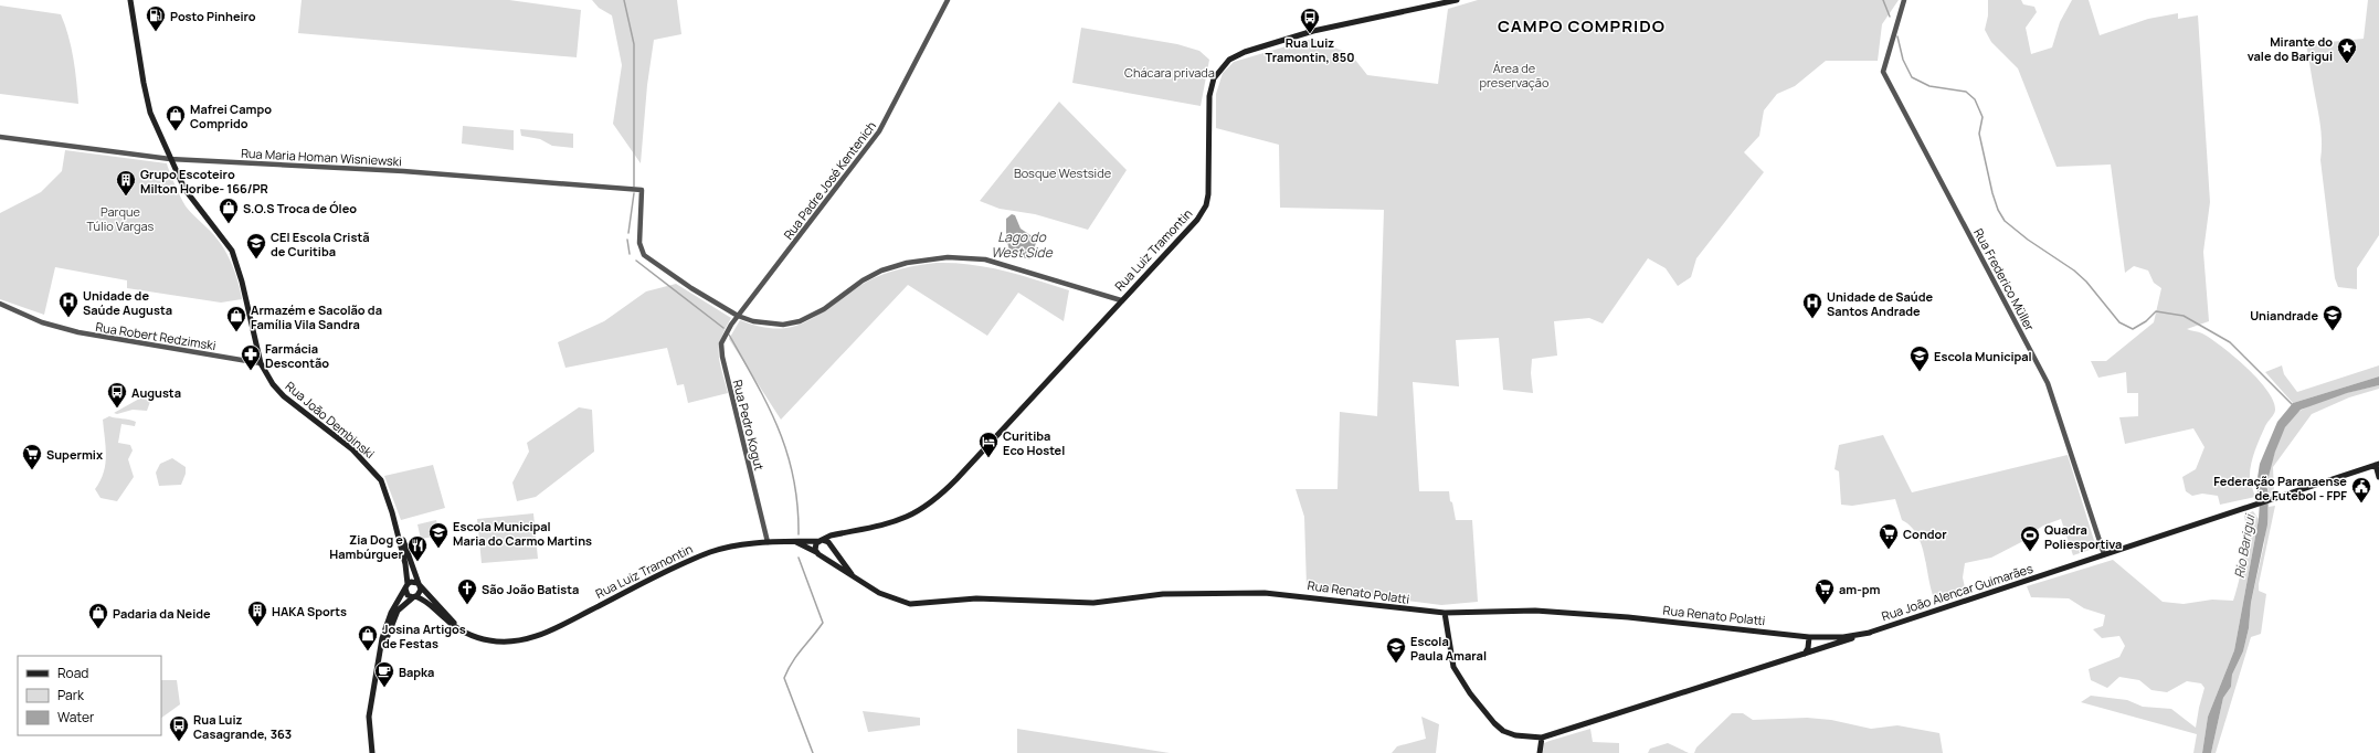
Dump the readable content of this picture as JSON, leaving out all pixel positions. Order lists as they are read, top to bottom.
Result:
{
  "streets": {
    "main road": [
      "Rua Luiz Tramontin",
      "Rua João Dembinski",
      "Rua Renato Polatti",
      "Rua João Alencar Guimarães"
    ],
    "street": [
      "Rua Maria Homan Wisniewski",
      "Rua Padre José Kentenich",
      "Rua Frederico Müller",
      "Rua Robert Redzimski",
      "Rua Pedro Kogut"
    ]
  },
  "crossings": [
    ["Rua Maria Homan Wisniewski", "Rua Padre José Kentenich"],
    ["Rua Maria Homan Wisniewski", "Rua João Dembinski"],
    ["Rua Maria Homan Wisniewski", "Rua Pedro Kogut"],
    ["Rua Padre José Kentenich", "Rua Pedro Kogut"],
    ["Rua Luiz Tramontin", "Rua João Dembinski"],
    ["Rua Luiz Tramontin", "Rua Pedro Kogut"],
    ["Rua Luiz Tramontin", "Rua Renato Polatti"],
    ["Rua Frederico Müller", "Rua João Alencar Guimarães"],
    ["Rua Robert Redzimski", "Rua João Dembinski"],
    ["Rua Renato Polatti", "Rua João Alencar Guimarães"]
  ],
  "districts": ["CAMPO COMPRIDO"],
  "water": ["Lago do West Side", "Rio Barigui"],
  "parks": [
    "Área de preservação",
    "Chácara privada",
    "Bosque Westside",
    "Parque Túlio Vargas"
  ],
  "places": {
    "fuel station": ["Posto Pinheiro"],
    "bus stop": ["Rua Luiz Tramontin, 850", "Augusta", "Rua Luiz Casagrande, 363"],
    "place": ["Mirante do vale do Barigui"],
    "shop": [
      "Mafrei Campo Comprido",
      "S.O.S Troca de Óleo",
      "Armazém e Sacolão da Família Vila Sandra",
      "Padaria da Neide",
      "Josina Artigos de Festas"
    ],
    "building": ["Grupo Escoteiro Milton Horibe- 166/PR", "HAKA Sports"],
    "school or university": [
      "CEI Escola Cristã de Curitiba",
      "Uniandrade",
      "Escola Municipal",
      "Escola Municipal Maria do Carmo Martins",
      "Escola Paula Amaral"
    ],
    "hospital": ["Unidade de Saúde Augusta", "Unidade de Saúde Santos Andrade"],
    "pharmacy": ["Farmácia Descontão"],
    "hotel": ["Curitiba Eco Hostel"],
    "supermarket": ["Supermix", "Condor", "am-pm"],
    "public building": ["Federação Paranaense de Futebol - FPF"],
    "sports": ["Quadra Poliesportiva"],
    "restaurant": ["Zia Dog e Hambúrguer"],
    "church": ["São João Batista"],
    "cafe": ["Bapka"]
  },
  "legend": ["Road", "Park", "Water"]
}
